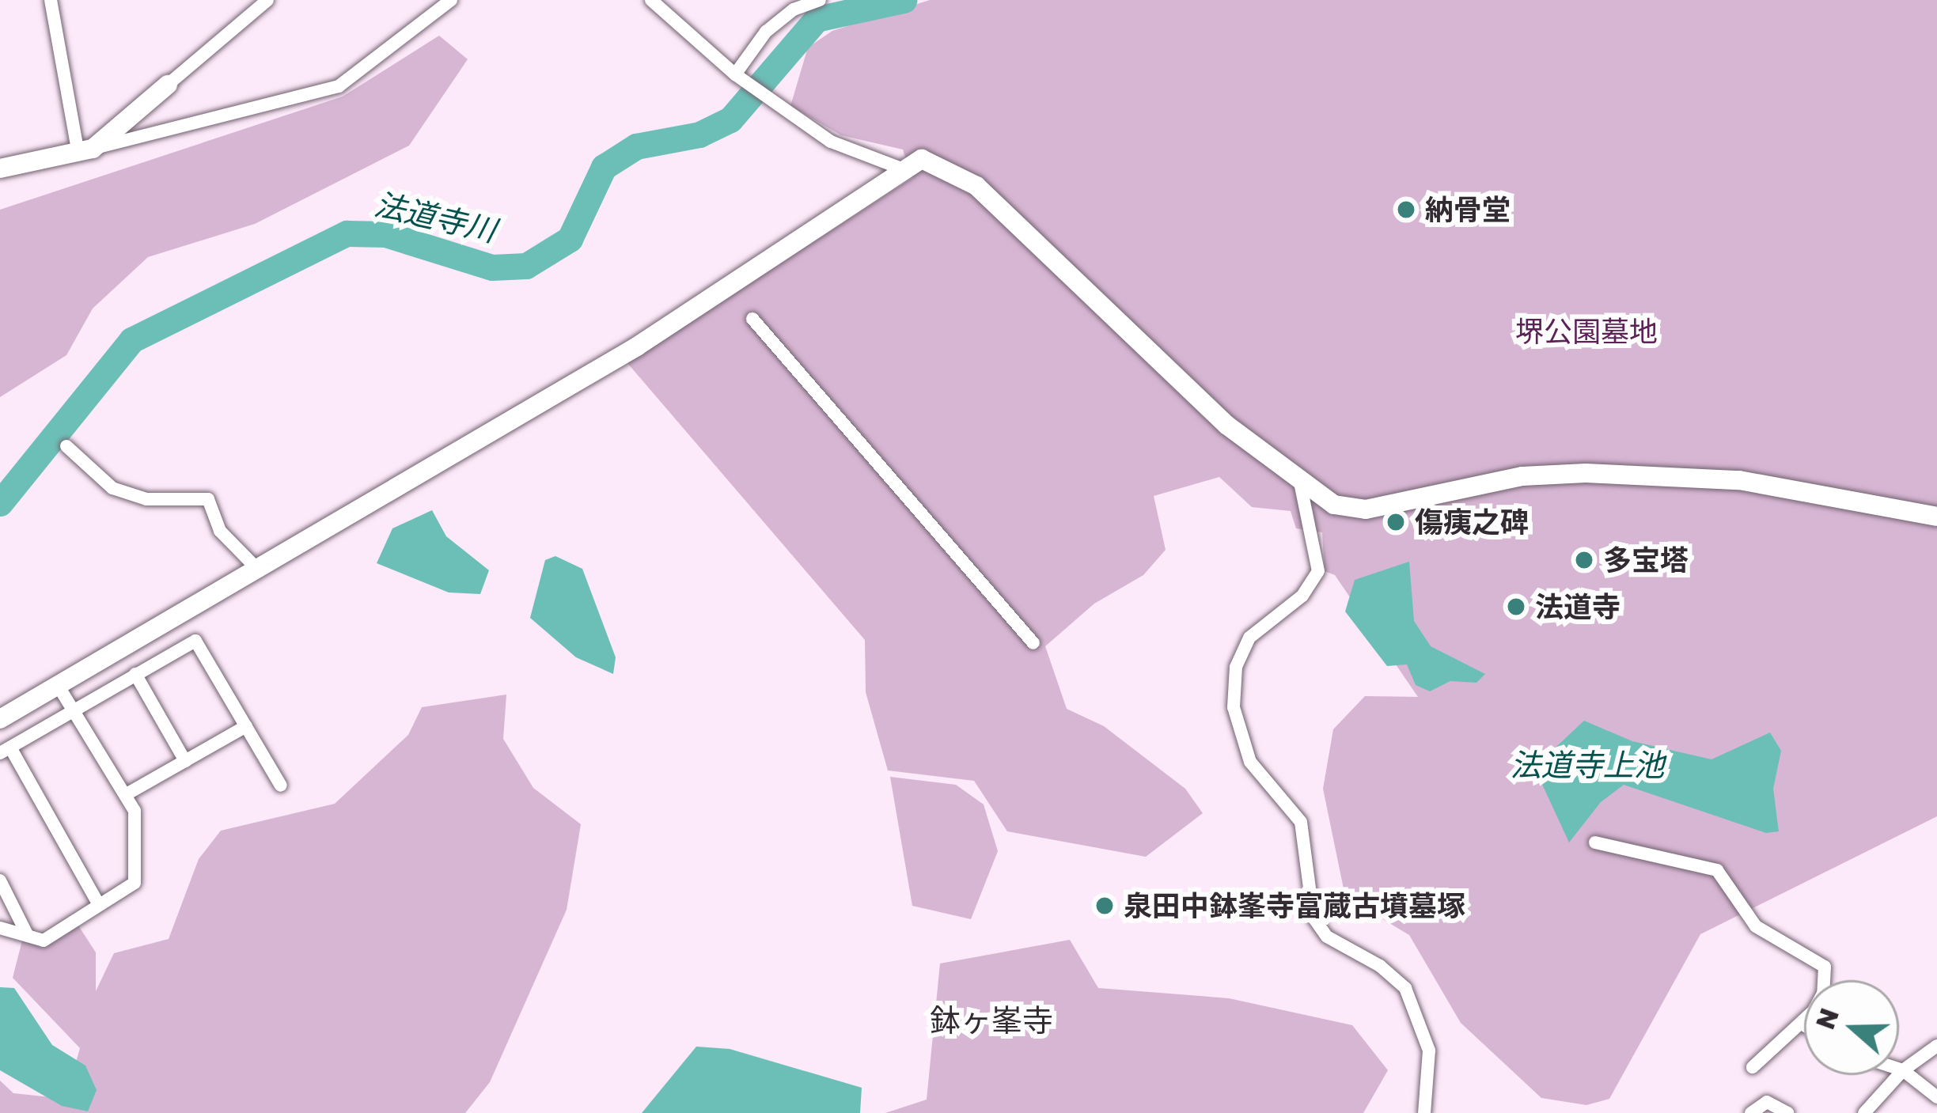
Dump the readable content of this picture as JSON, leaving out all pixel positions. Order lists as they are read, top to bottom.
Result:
{
  "districts": ["鉢ヶ峯寺"],
  "water": ["法道寺川", "法道寺上池"],
  "parks": ["堺公園墓地"],
  "places": [
    "納骨堂",
    "傷痍之碑",
    "多宝塔",
    "法道寺",
    "泉田中鉢峯寺富蔵古墳墓塚"
  ],
  "north": "left"
}
